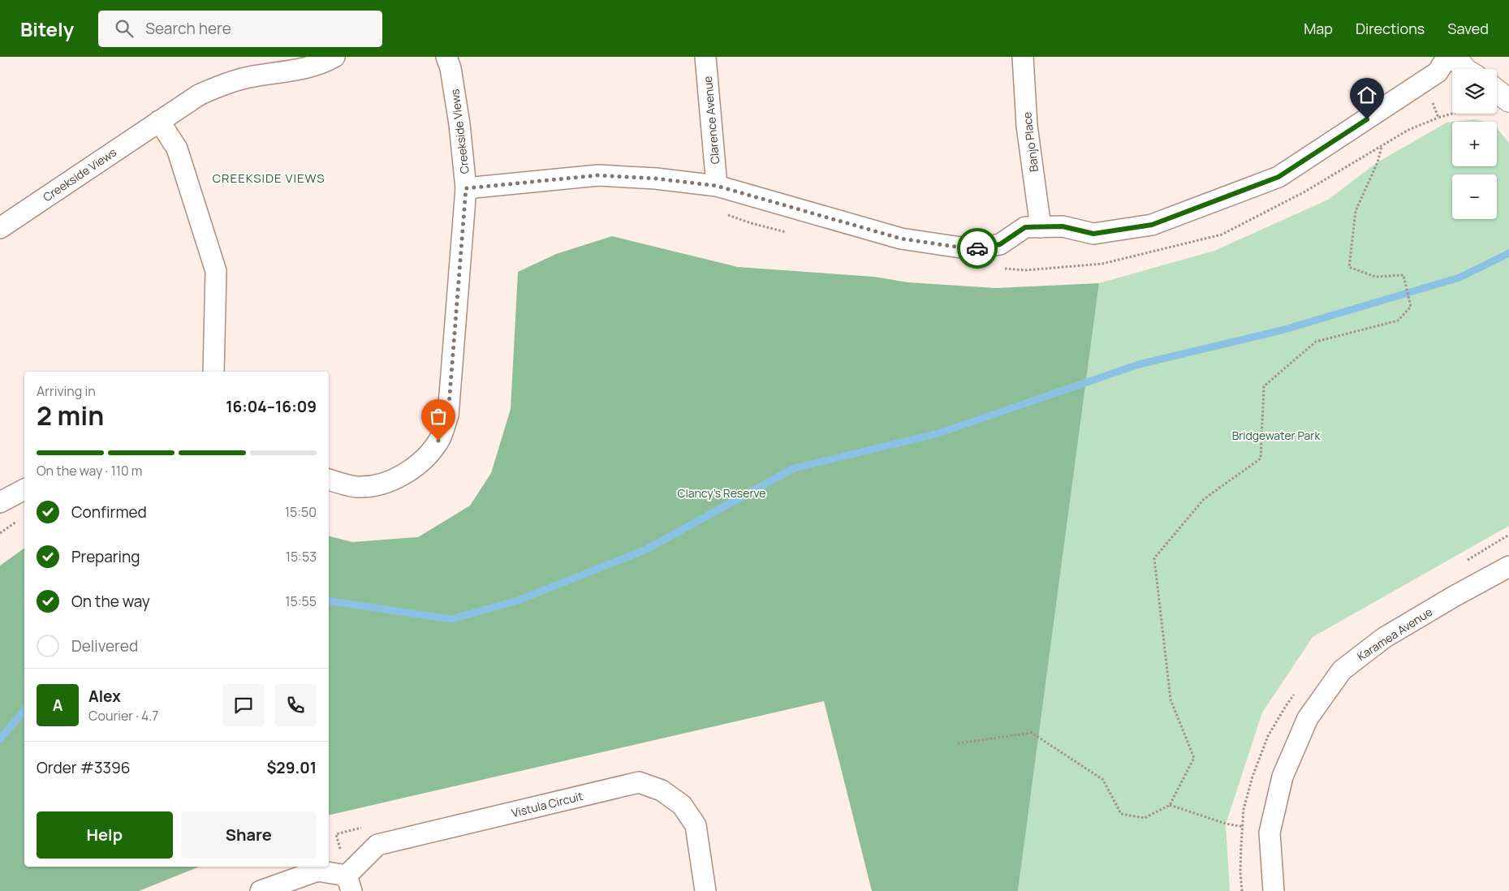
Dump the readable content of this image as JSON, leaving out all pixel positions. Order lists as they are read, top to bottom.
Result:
{
  "streets": {
    "street": [
      "Clarence Avenue",
      "Creekside Views",
      "Banjo Place",
      "Karamea Avenue",
      "Vistula Circuit"
    ]
  },
  "districts": ["CREEKSIDE VIEWS"],
  "parks": ["Bridgewater Park", "Clancy's Reserve"],
  "page": {
    "header": "Bitely",
    "search": "Search here",
    "nav": ["Map", "Directions", "Saved"],
    "map_buttons": ["+", "−"],
    "heading": ["2 min", "Arriving in", "16:04–16:09"],
    "panel": [
      "Alex",
      "Courier · 4.7",
      "Order #3396",
      "$29.01"
    ],
    "bar": "On the way · 110 m",
    "list": [
      ["Confirmed", "15:50"],
      ["Preparing", "15:53"],
      ["On the way", "15:55"],
      "Delivered"
    ],
    "round": "A",
    "buttons": ["Help", "Share"]
  }
}
